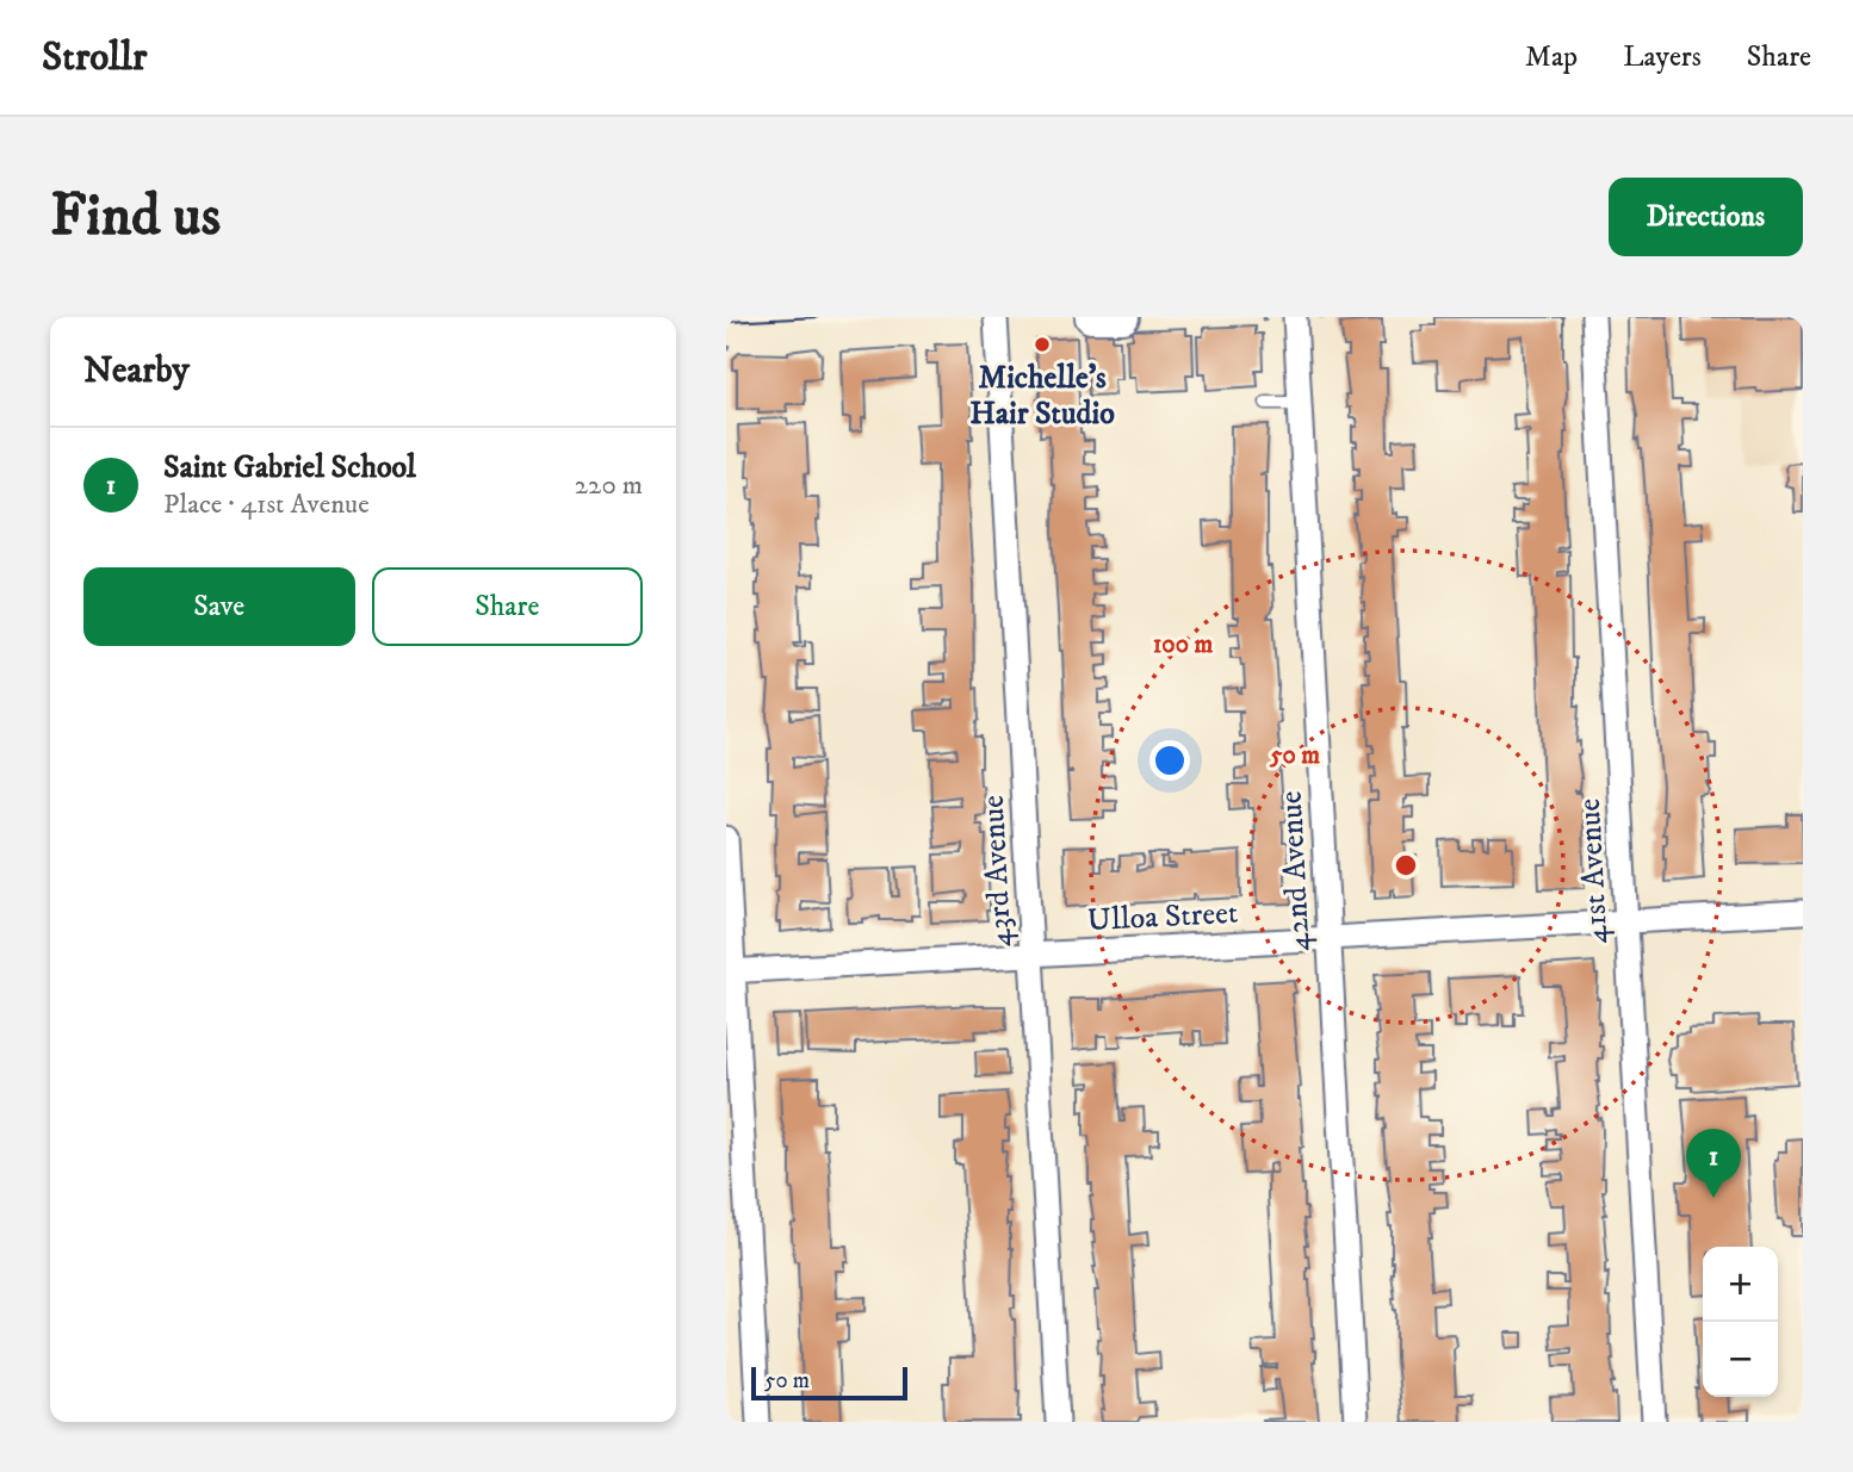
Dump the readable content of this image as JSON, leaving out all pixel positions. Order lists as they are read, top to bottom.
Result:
{
  "streets": {
    "street": [
      "43rd Avenue",
      "42nd Avenue",
      "41st Avenue",
      "Ulloa Street"
    ]
  },
  "crossings": [
    ["43rd Avenue", "Ulloa Street"],
    ["42nd Avenue", "Ulloa Street"],
    ["41st Avenue", "Ulloa Street"]
  ],
  "places": ["Michelle's Hair Studio"],
  "scale_bar": "50 m",
  "page": {
    "header": "Strollr",
    "nav": ["Map", "Layers", "Share"],
    "buttons": [
      "Directions",
      ["Save", "Share"]
    ],
    "title": "Find us",
    "heading": "Nearby",
    "list": [
      {
        "mark": "1",
        "name": "Saint Gabriel School",
        "note": "Place · 41st Avenue",
        "value": "220 m"
      }
    ],
    "pins": "1",
    "map_buttons": ["+", "−"],
    "scale": "50 m"
  },
  "rings": ["100 m", "50 m"]
}
